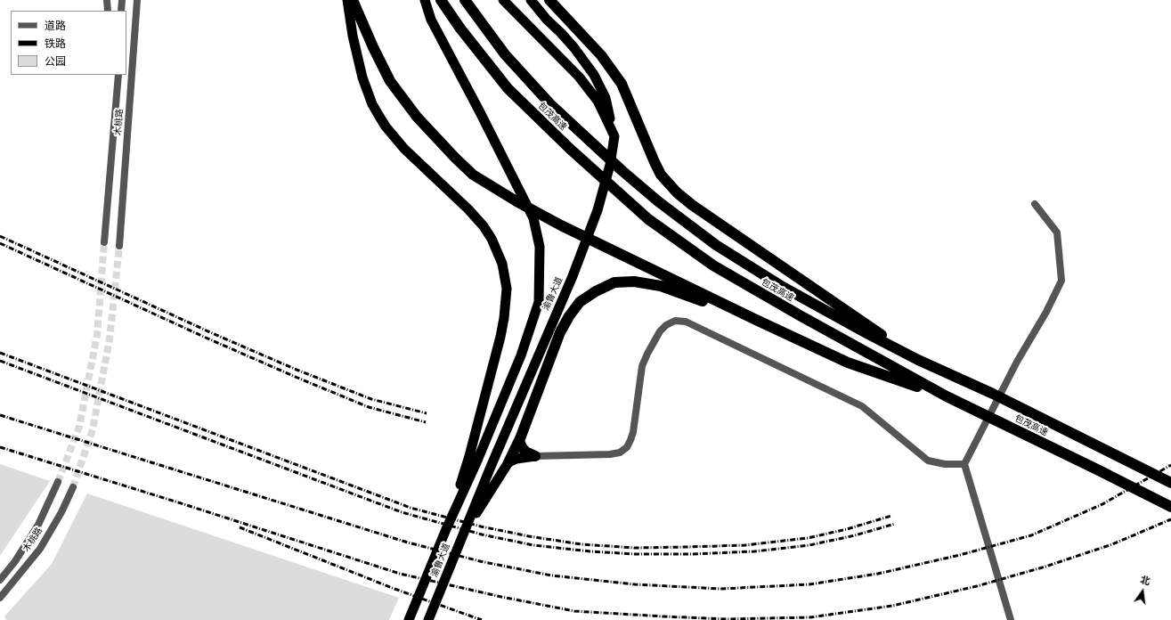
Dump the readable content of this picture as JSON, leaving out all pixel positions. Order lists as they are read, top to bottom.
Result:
{
  "streets": {
    "highway": ["包茂高速", "渝鲁大道"],
    "street": ["木桃路"]
  },
  "legend": ["道路", "铁路", "公园"],
  "north": "top"
}
